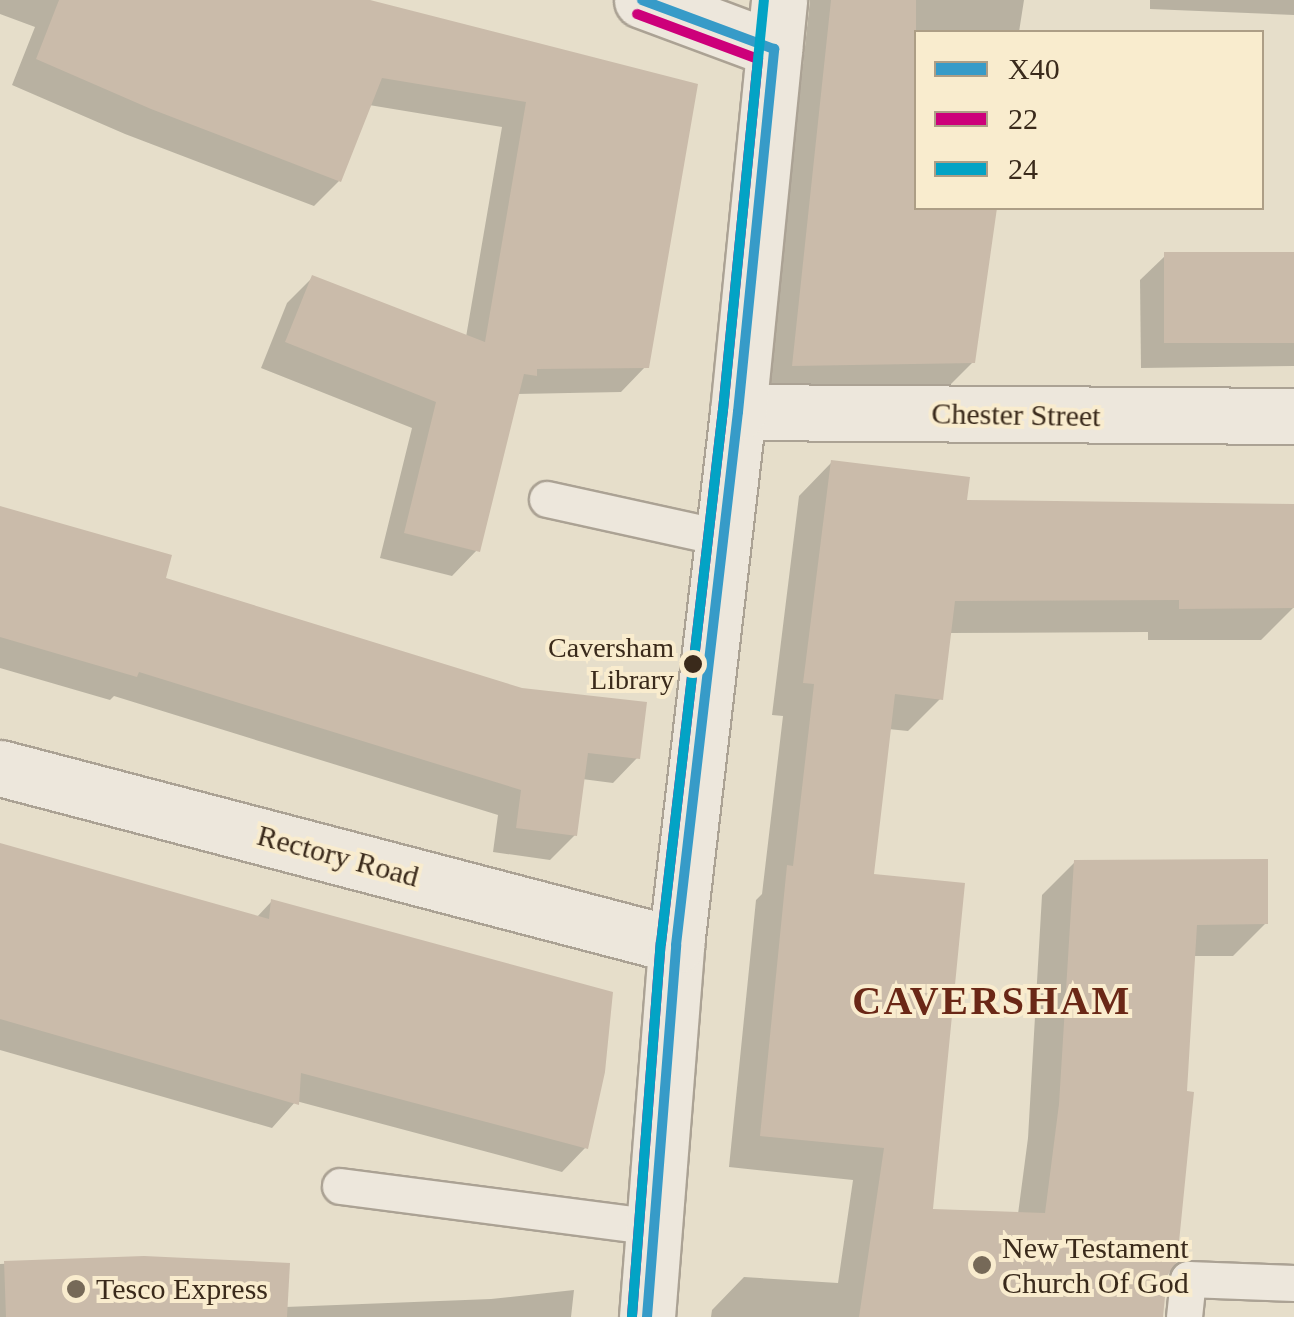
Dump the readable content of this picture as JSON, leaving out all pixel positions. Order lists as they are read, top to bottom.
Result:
{
  "streets": {
    "street": ["Chester Street", "Rectory Road"]
  },
  "districts": ["CAVERSHAM"],
  "places": ["Caversham Library", "New Testament Church Of God", "Tesco Express"],
  "lines": ["transit line X40", "transit line 24", "transit line 22"],
  "legend": ["X40", "22", "24"]
}
